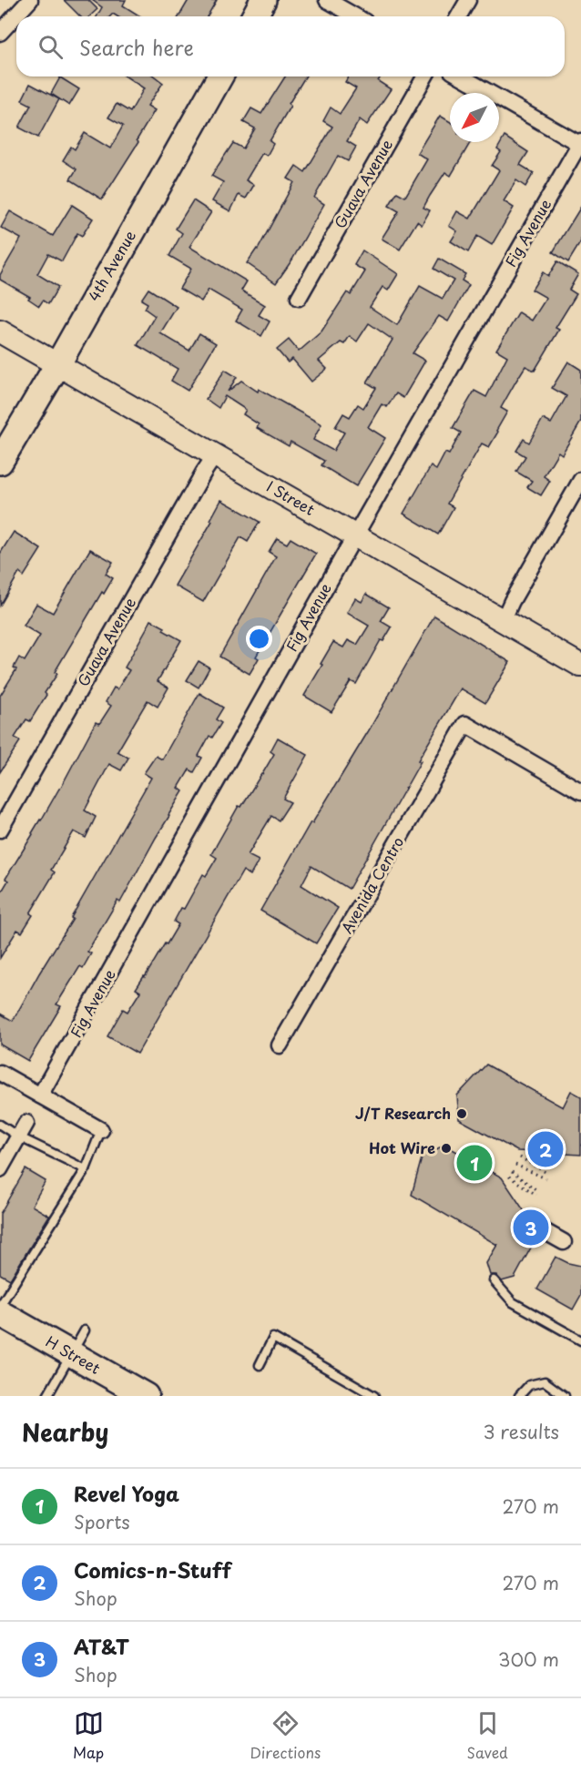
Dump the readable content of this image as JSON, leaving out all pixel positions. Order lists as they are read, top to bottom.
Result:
{
  "streets": {
    "main road": ["4th Avenue", "H Street"],
    "street": [
      "Guava Avenue",
      "Fig Avenue",
      "I Street",
      "Avenida Centro"
    ]
  },
  "crossings": [
    ["Guava Avenue", "I Street"],
    ["Fig Avenue", "I Street"],
    ["4th Avenue", "I Street"]
  ],
  "places": ["J/T Research", "Hot Wire"],
  "north": "bottom left",
  "page": {
    "search": "Search here",
    "pins": ["2", "1", "3"],
    "heading": ["Nearby", "3 results"],
    "list": [
      {
        "mark": "1",
        "name": "Revel Yoga",
        "note": "Sports",
        "value": "270 m"
      },
      {
        "mark": "2",
        "name": "Comics-n-Stuff",
        "note": "Shop",
        "value": "270 m"
      },
      {
        "mark": "3",
        "name": "AT&T",
        "note": "Shop",
        "value": "300 m"
      }
    ],
    "nav": ["Map", "Directions", "Saved"]
  }
}
